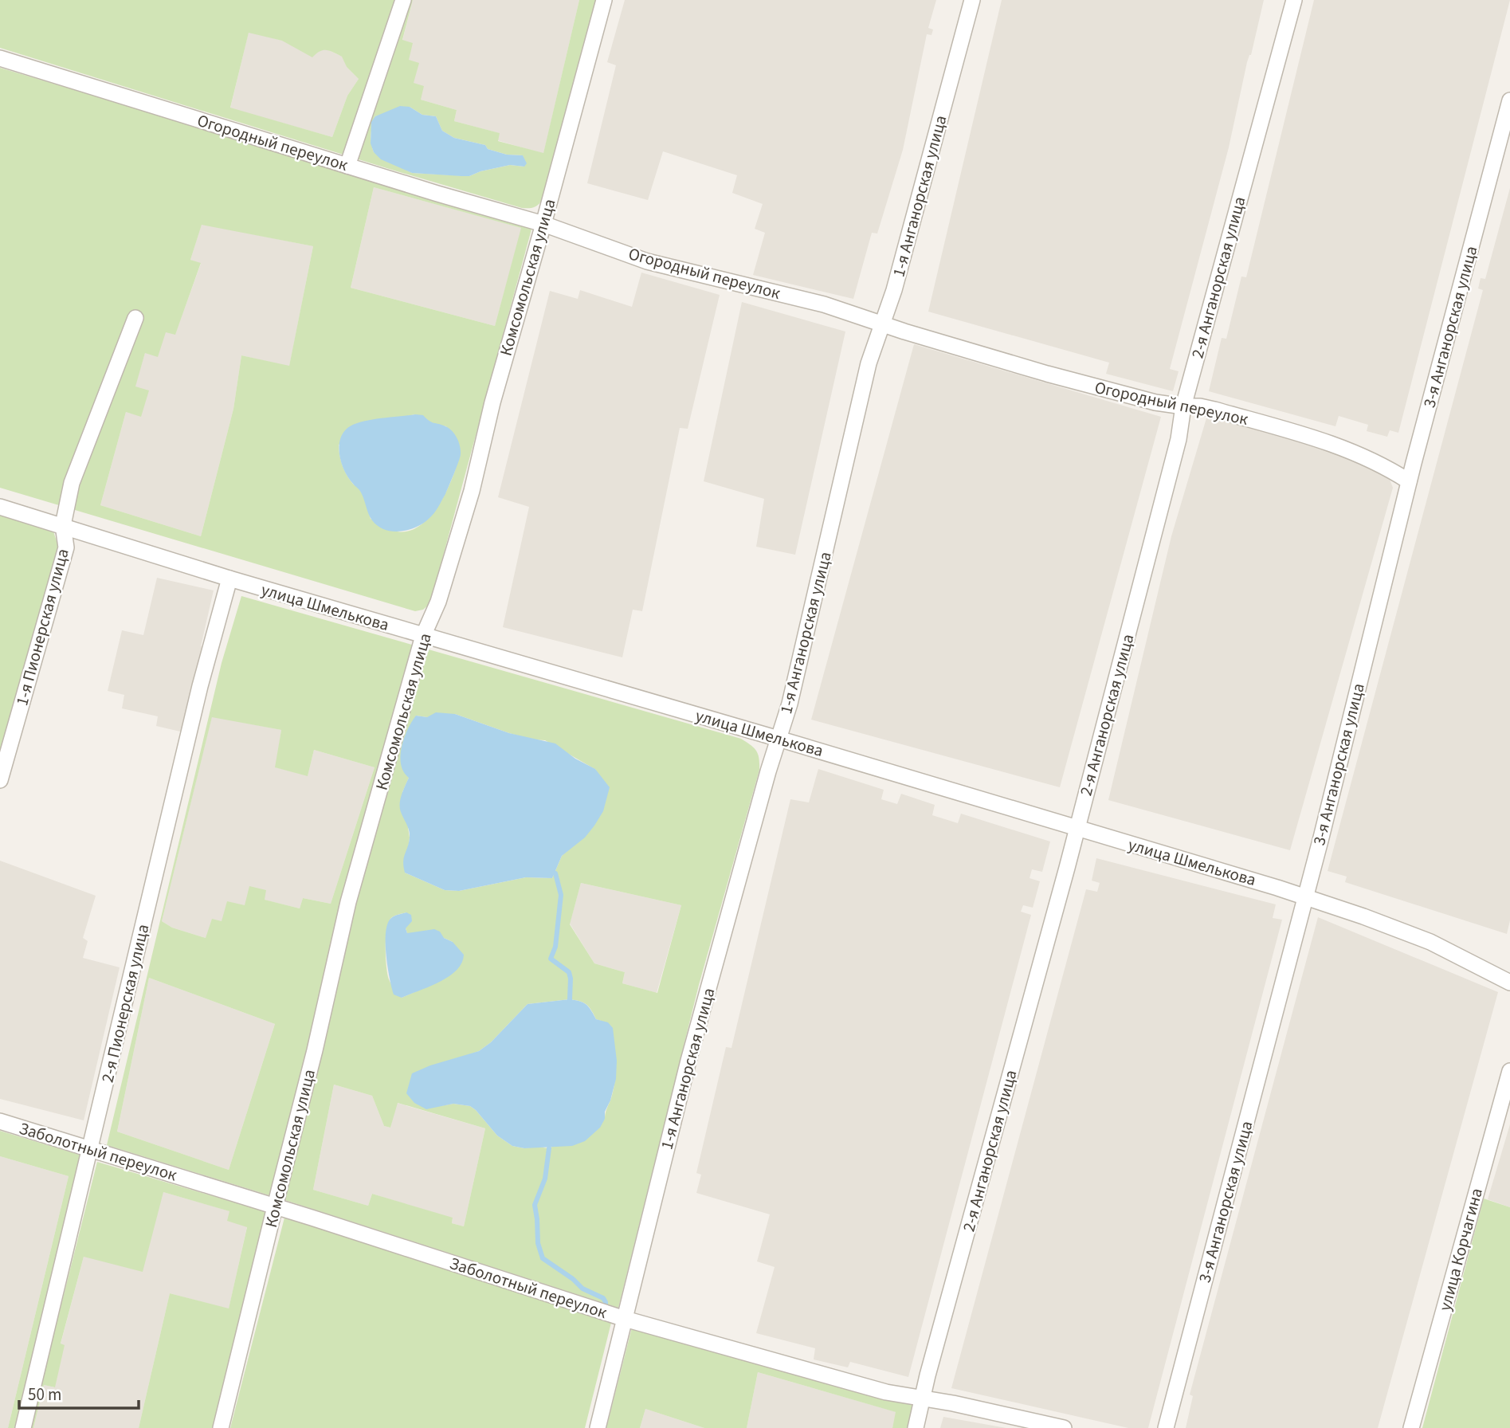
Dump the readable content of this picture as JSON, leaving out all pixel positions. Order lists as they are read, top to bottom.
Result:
{
  "streets": {
    "street": [
      "Огородный переулок",
      "1-я Анганорская улица",
      "Комсомольская улица",
      "2-я Анганорская улица",
      "3-я Анганорская улица",
      "улица Шмелькова",
      "1-я Пионерская улица",
      "2-я Пионерская улица",
      "Заболотный переулок",
      "улица Корчагина"
    ]
  },
  "crossings": [
    ["Огородный переулок", "1-я Анганорская улица"],
    ["Огородный переулок", "Комсомольская улица"],
    ["Огородный переулок", "2-я Анганорская улица"],
    ["Огородный переулок", "3-я Анганорская улица"],
    ["1-я Анганорская улица", "улица Шмелькова"],
    ["1-я Анганорская улица", "Заболотный переулок"],
    ["Комсомольская улица", "улица Шмелькова"],
    ["Комсомольская улица", "Заболотный переулок"],
    ["2-я Анганорская улица", "улица Шмелькова"],
    ["2-я Анганорская улица", "Заболотный переулок"],
    ["3-я Анганорская улица", "улица Шмелькова"],
    ["улица Шмелькова", "1-я Пионерская улица"],
    ["улица Шмелькова", "2-я Пионерская улица"],
    ["2-я Пионерская улица", "Заболотный переулок"]
  ],
  "scale_bar": "50 m"
}
